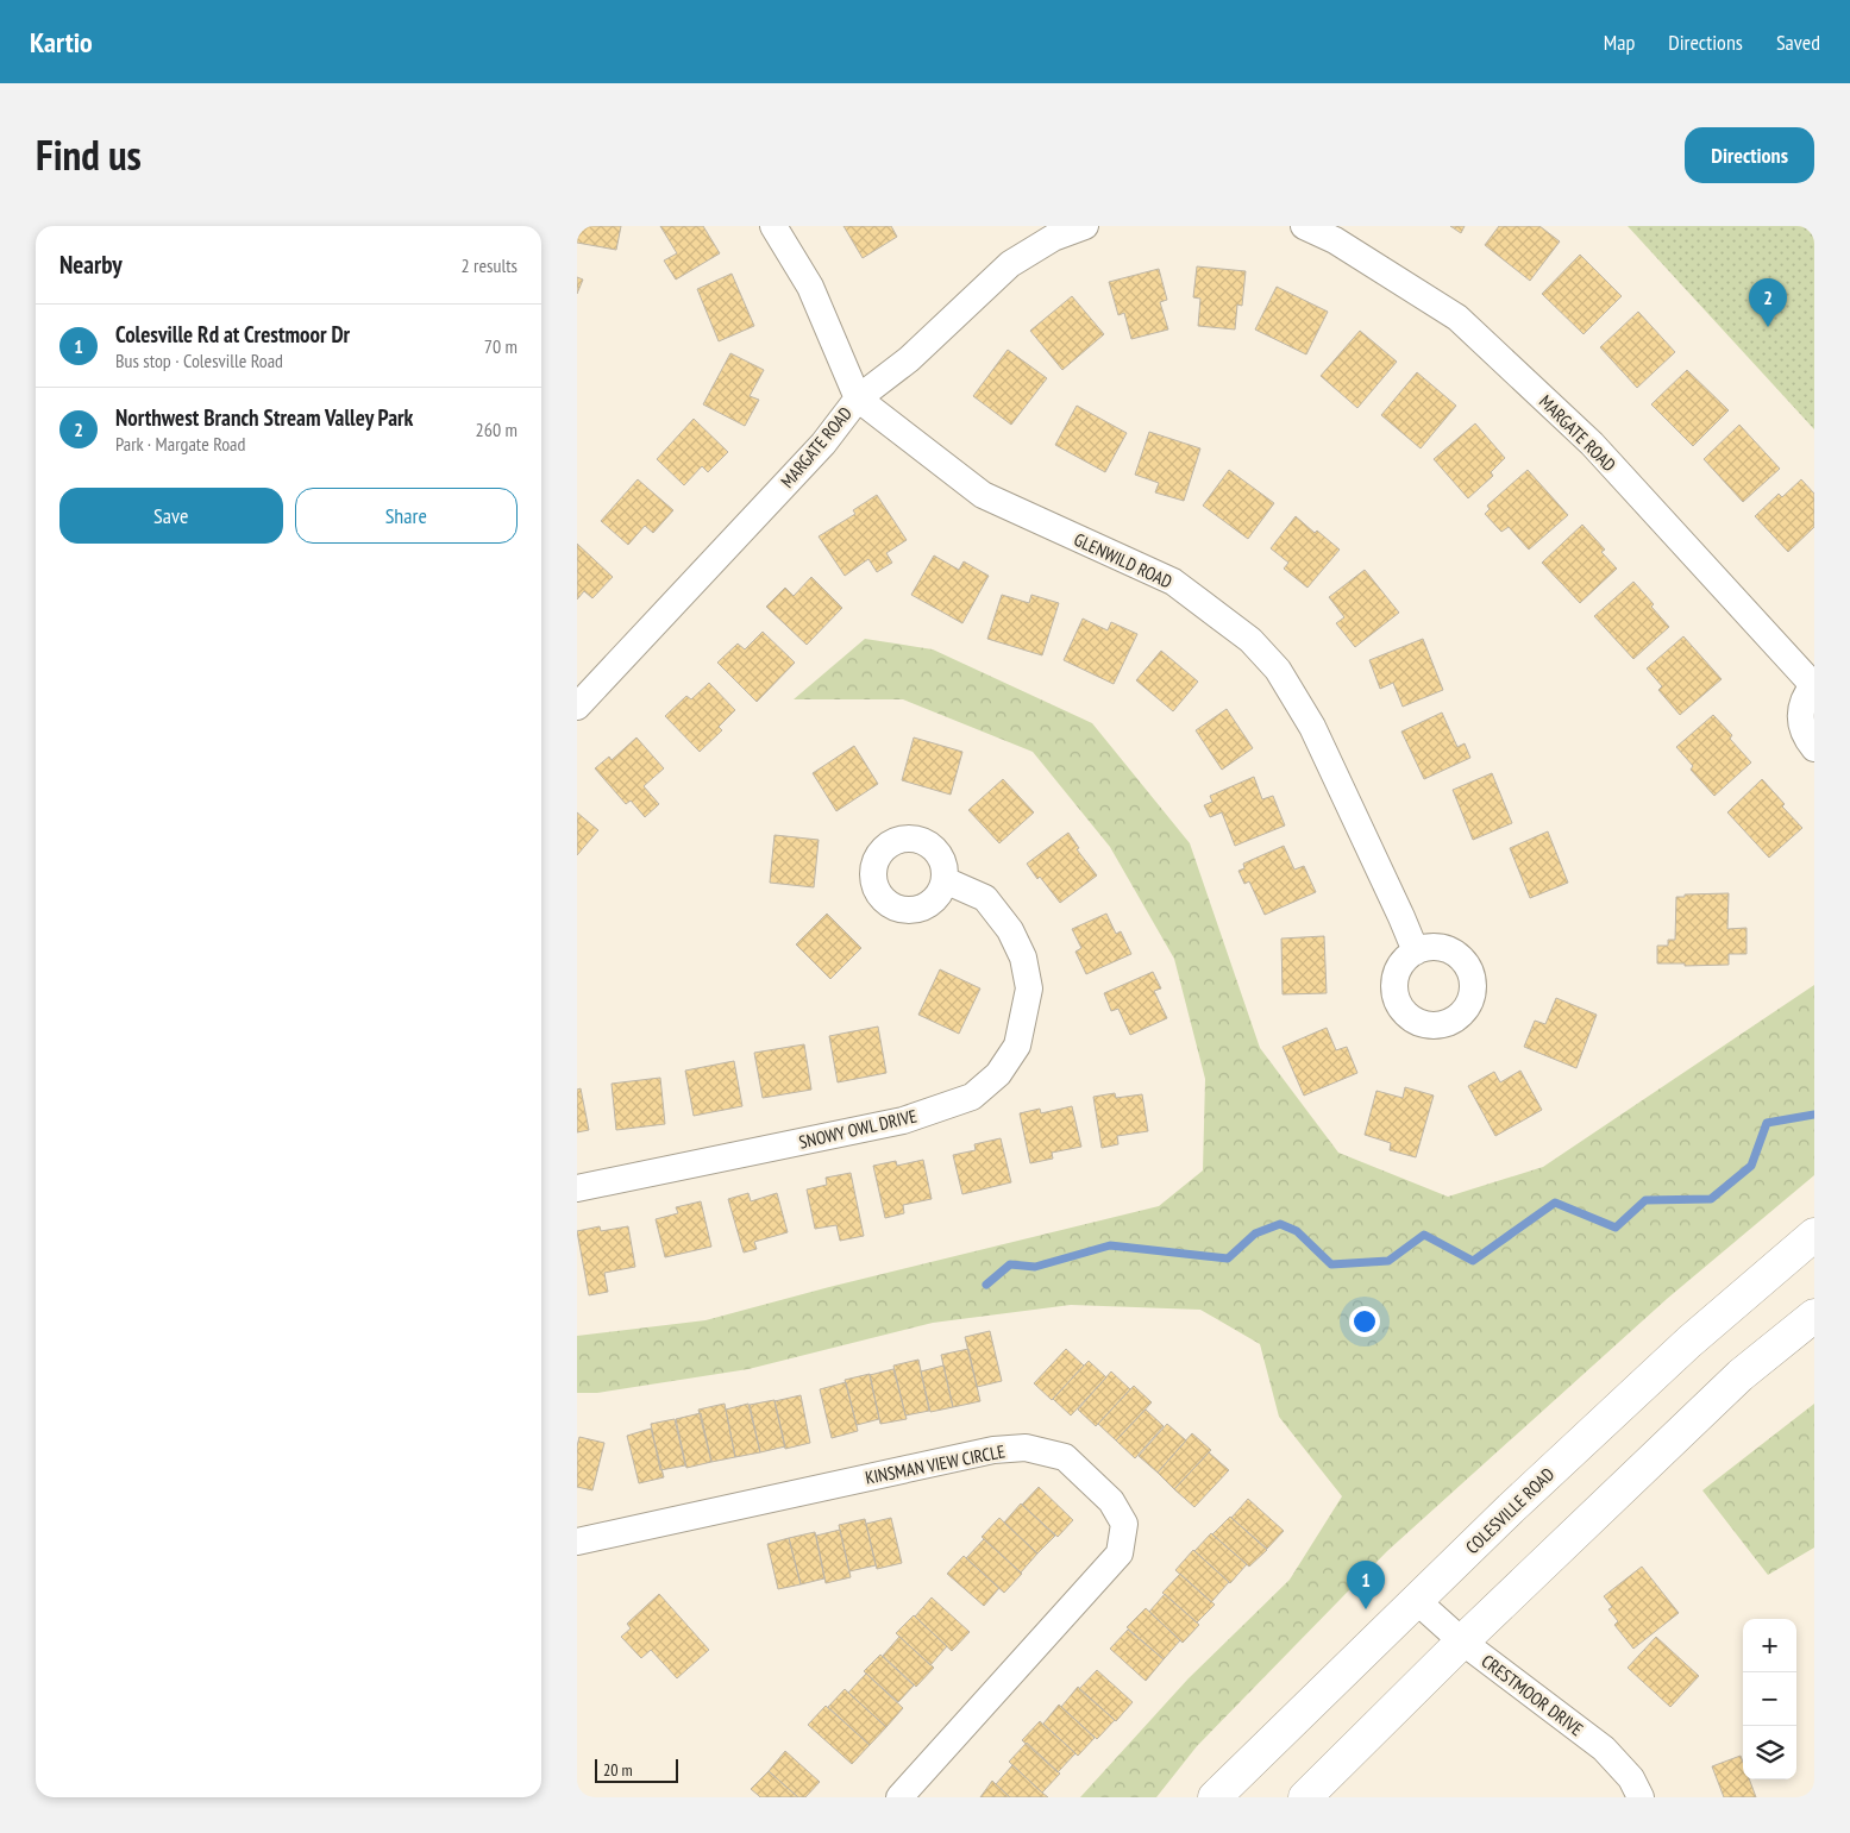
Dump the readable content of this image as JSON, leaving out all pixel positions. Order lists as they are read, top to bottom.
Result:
{
  "streets": {
    "highway": ["COLESVILLE ROAD"],
    "street": [
      "MARGATE ROAD",
      "GLENWILD ROAD",
      "SNOWY OWL DRIVE",
      "KINSMAN VIEW CIRCLE",
      "CRESTMOOR DRIVE"
    ]
  },
  "crossings": [
    ["MARGATE ROAD", "GLENWILD ROAD"],
    ["COLESVILLE ROAD", "CRESTMOOR DRIVE"]
  ],
  "scale_bar": "20 m",
  "page": {
    "header": "Kartio",
    "nav": ["Map", "Directions", "Saved"],
    "title": "Find us",
    "buttons": [
      "Directions",
      ["Save", "Share"]
    ],
    "heading": ["Nearby", "2 results"],
    "pins": ["2", "1"],
    "list": [
      {
        "mark": "1",
        "name": "Colesville Rd at Crestmoor Dr",
        "note": "Bus stop · Colesville Road",
        "value": "70 m"
      },
      {
        "mark": "2",
        "name": "Northwest Branch Stream Valley Park",
        "note": "Park · Margate Road",
        "value": "260 m"
      }
    ],
    "map_buttons": ["+", "−"],
    "scale": "20 m"
  }
}
